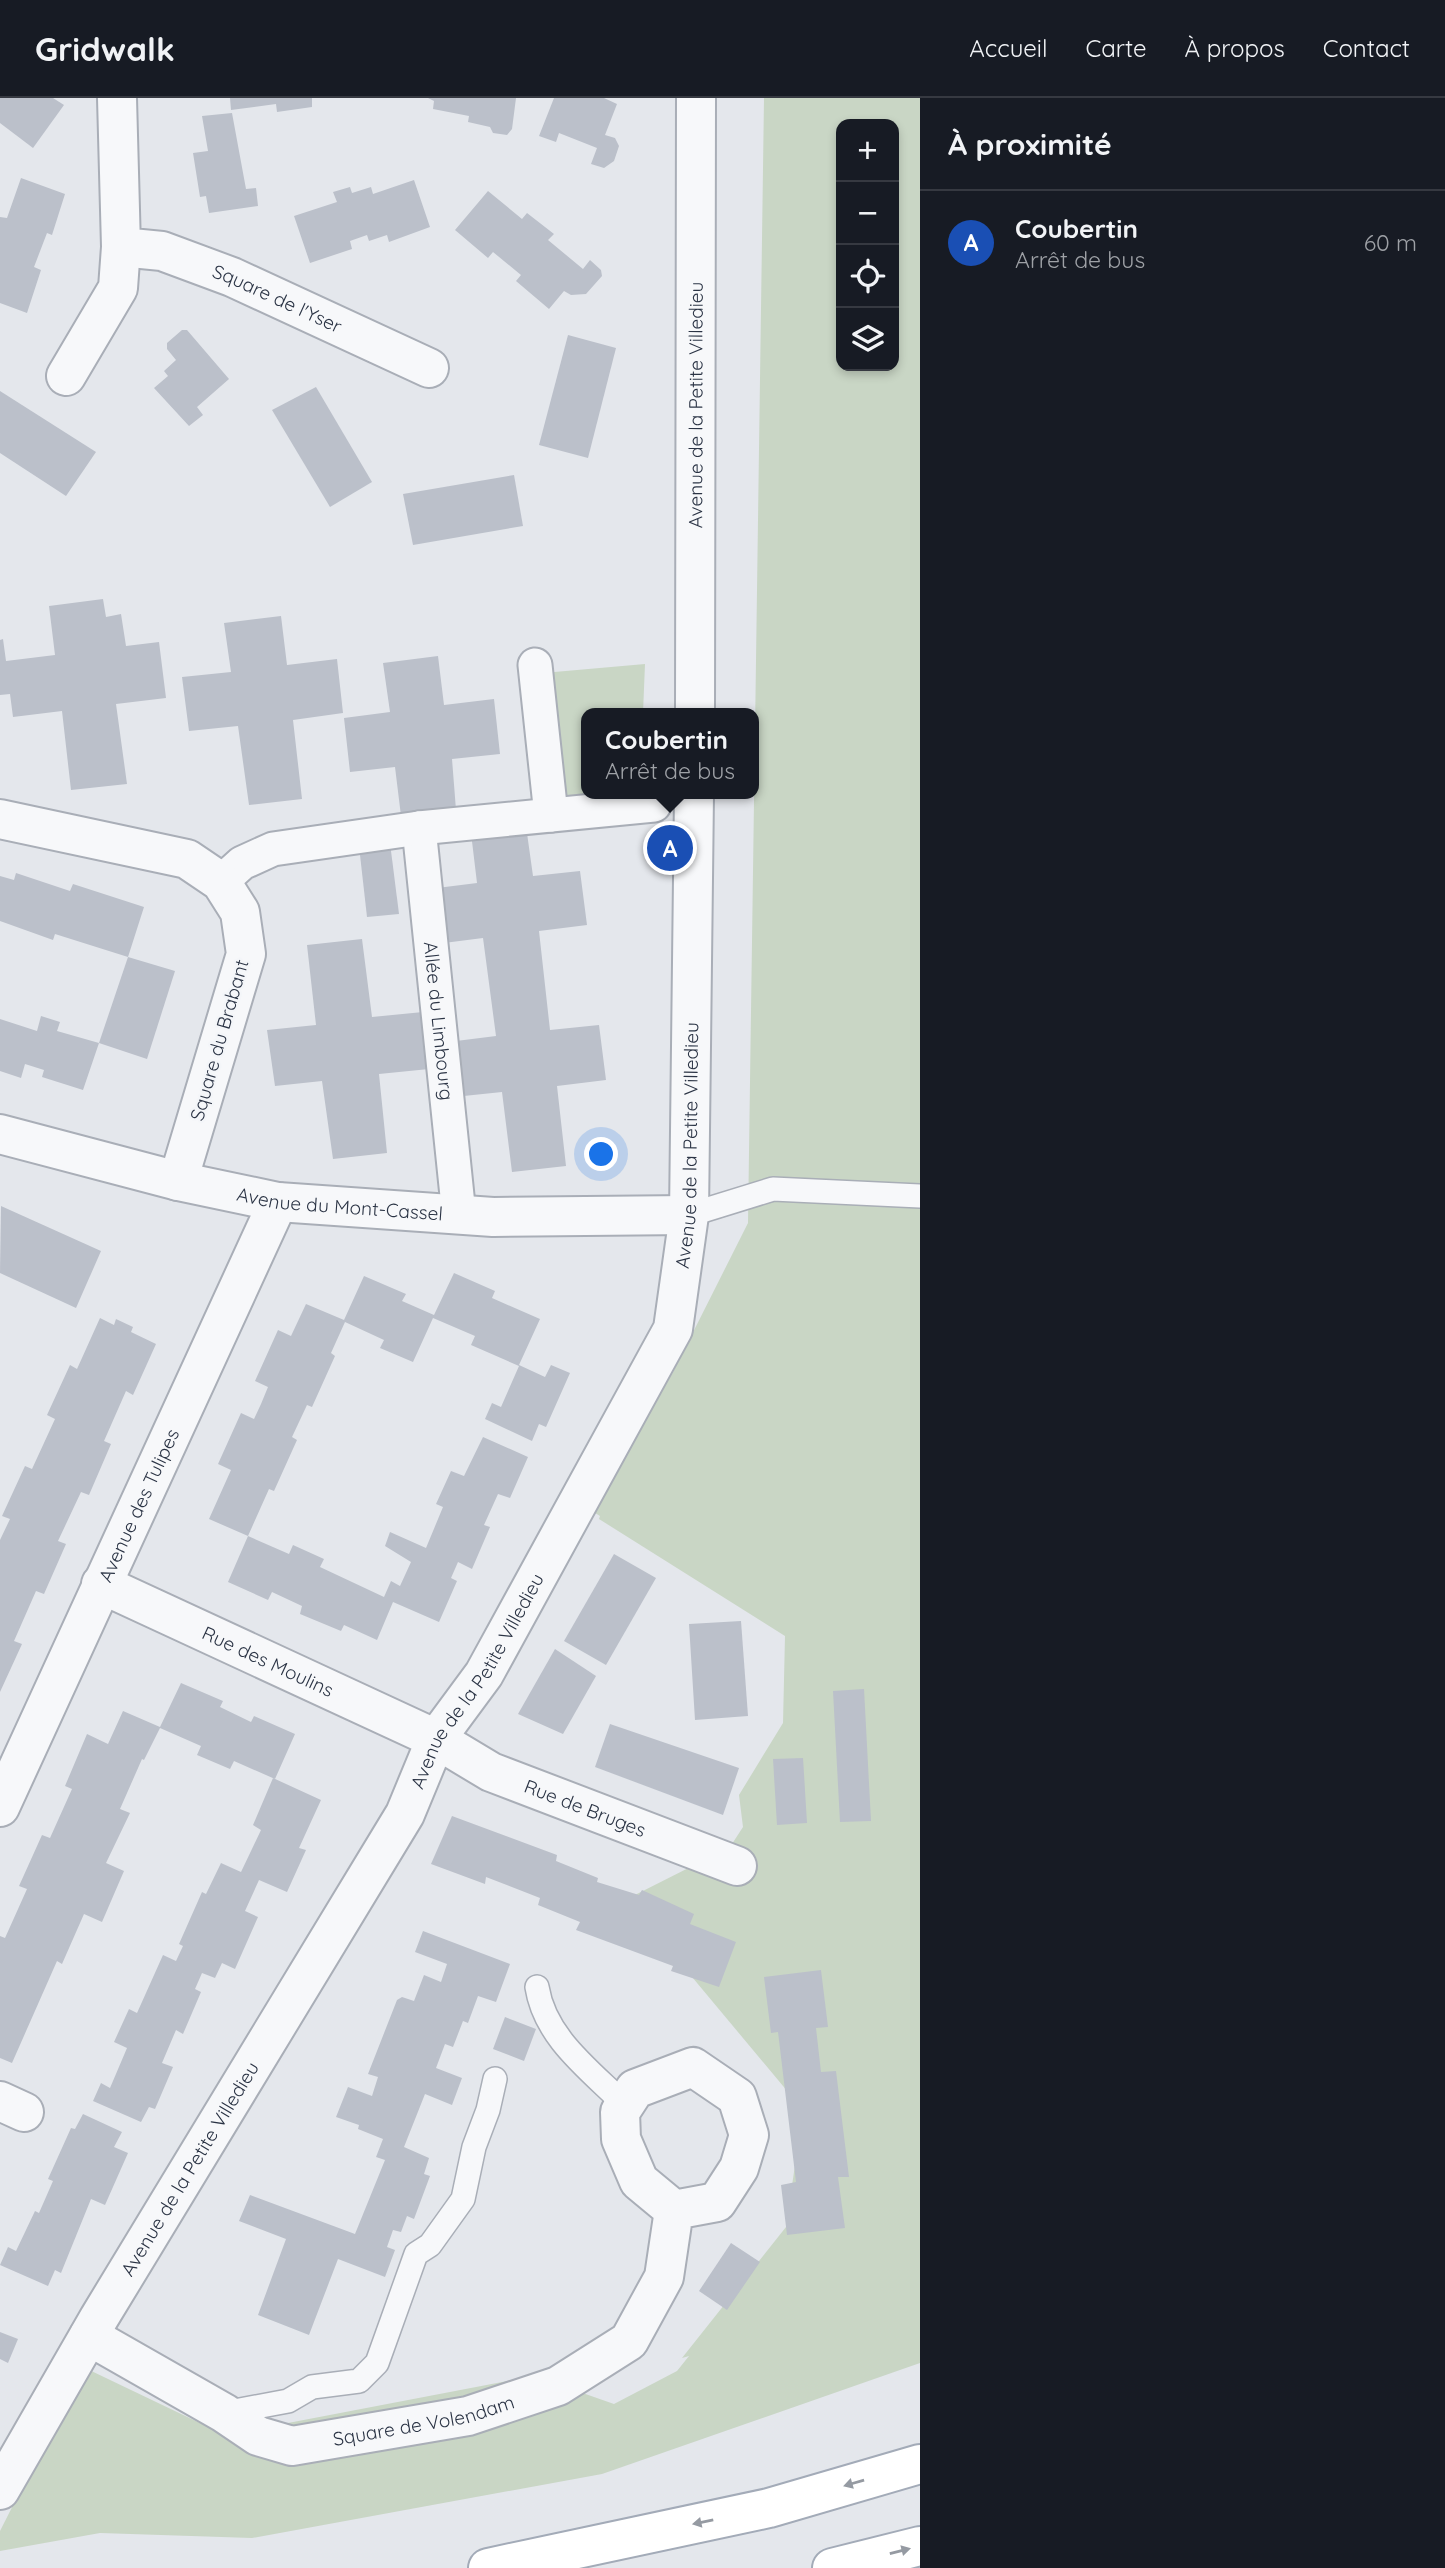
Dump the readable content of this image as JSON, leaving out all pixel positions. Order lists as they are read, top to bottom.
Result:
{
  "streets": {
    "street": [
      "Square de l'Yser",
      "Avenue de la Petite Villedieu",
      "Allée du Limbourg",
      "Square du Brabant",
      "Avenue du Mont-Cassel",
      "Avenue des Tulipes",
      "Rue des Moulins",
      "Rue de Bruges",
      "Square de Volendam"
    ]
  },
  "crossings": [
    ["Avenue de la Petite Villedieu", "Avenue du Mont-Cassel"],
    ["Avenue de la Petite Villedieu", "Rue des Moulins"],
    ["Avenue de la Petite Villedieu", "Rue de Bruges"],
    ["Avenue de la Petite Villedieu", "Square de Volendam"],
    ["Allée du Limbourg", "Avenue du Mont-Cassel"],
    ["Square du Brabant", "Avenue du Mont-Cassel"],
    ["Avenue du Mont-Cassel", "Avenue des Tulipes"],
    ["Avenue des Tulipes", "Rue des Moulins"],
    ["Rue des Moulins", "Rue de Bruges"]
  ],
  "page": {
    "header": "Gridwalk",
    "nav": [
      "Accueil",
      "Carte",
      "À propos",
      "Contact"
    ],
    "heading": "À proximité",
    "map_buttons": ["+", "−"],
    "list": [
      {
        "mark": "A",
        "name": "Coubertin",
        "note": "Arrêt de bus",
        "value": "60 m"
      }
    ],
    "popup": ["Coubertin", "Arrêt de bus"],
    "pins": "A"
  }
}
